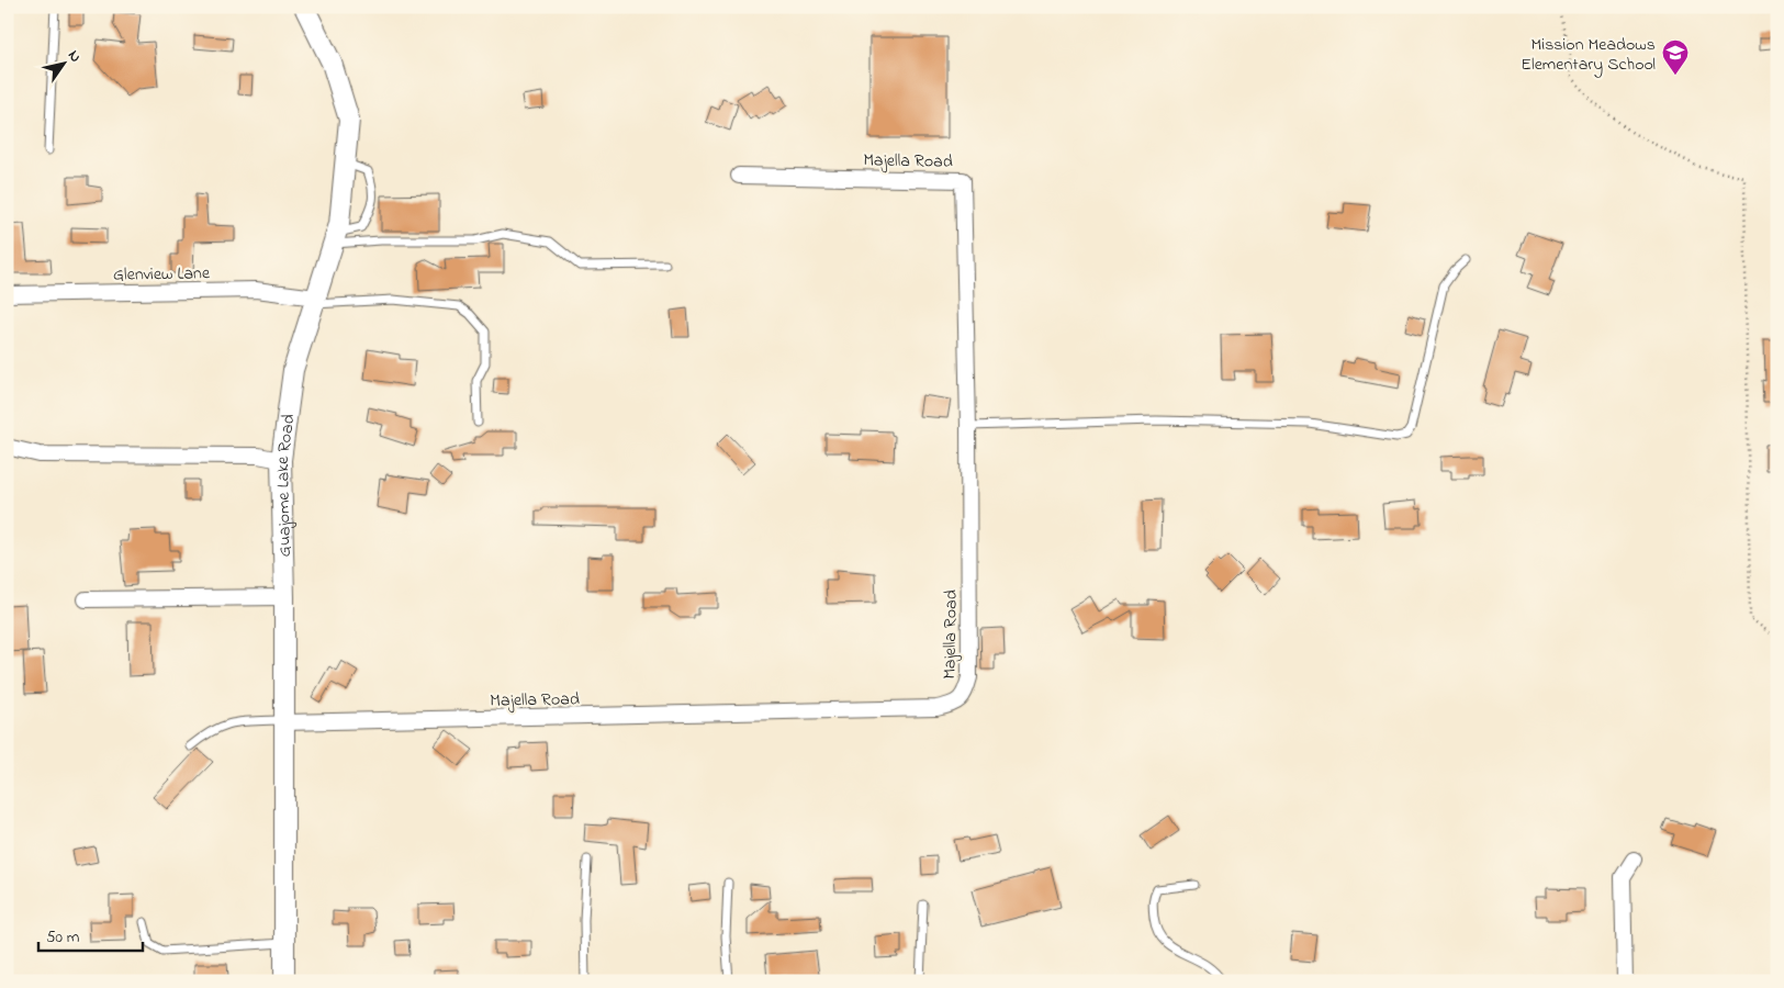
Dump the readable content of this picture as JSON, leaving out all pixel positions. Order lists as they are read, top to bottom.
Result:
{
  "streets": {
    "street": ["Majella Road", "Glenview Lane", "Guajome Lake Road"]
  },
  "crossings": [
    ["Majella Road", "Guajome Lake Road"],
    ["Glenview Lane", "Guajome Lake Road"]
  ],
  "places": {
    "school or university": ["Mission Meadows Elementary School"]
  },
  "scale_bar": "50 m",
  "north": "top right"
}
